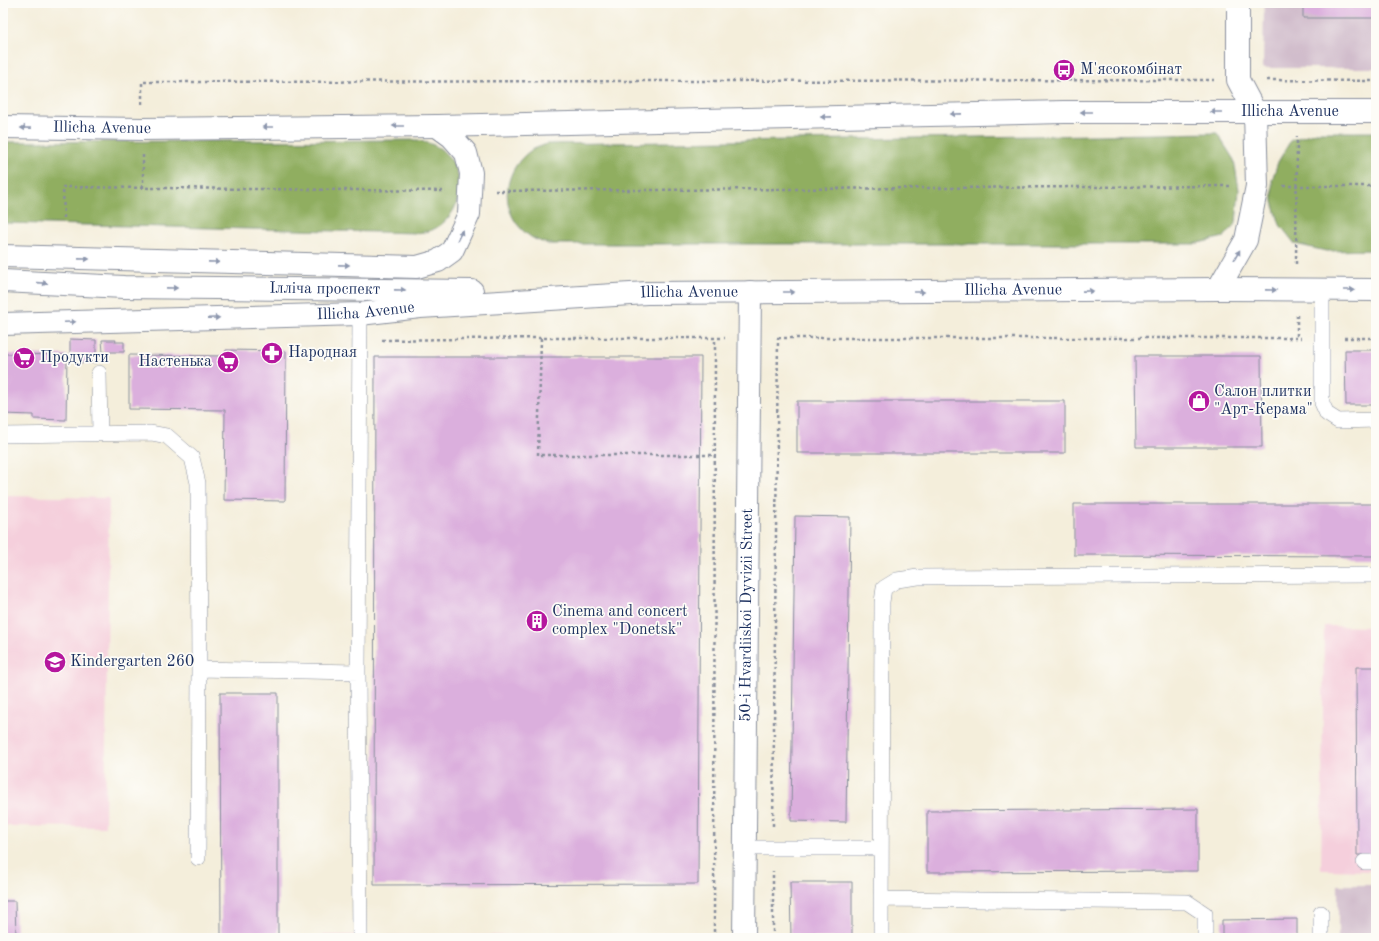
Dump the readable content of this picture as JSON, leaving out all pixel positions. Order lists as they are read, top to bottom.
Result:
{
  "streets": {
    "main road": ["Illicha Avenue", "Ілліча проспект", "50-i Hvardiiskoi Dyvizii Street"]
  },
  "crossings": [
    ["Illicha Avenue", "Ілліча проспект"],
    ["Illicha Avenue", "50-i Hvardiiskoi Dyvizii Street"]
  ],
  "places": {
    "bus stop": ["М'ясокомбінат"],
    "pharmacy": ["Народная"],
    "supermarket": ["Продукти", "Настенька"],
    "shop": ["Салон плитки \"Арт-Керама\""],
    "building": ["Cinema and concert complex \"Donetsk\""],
    "school or university": ["Kindergarten 260"]
  }
}
